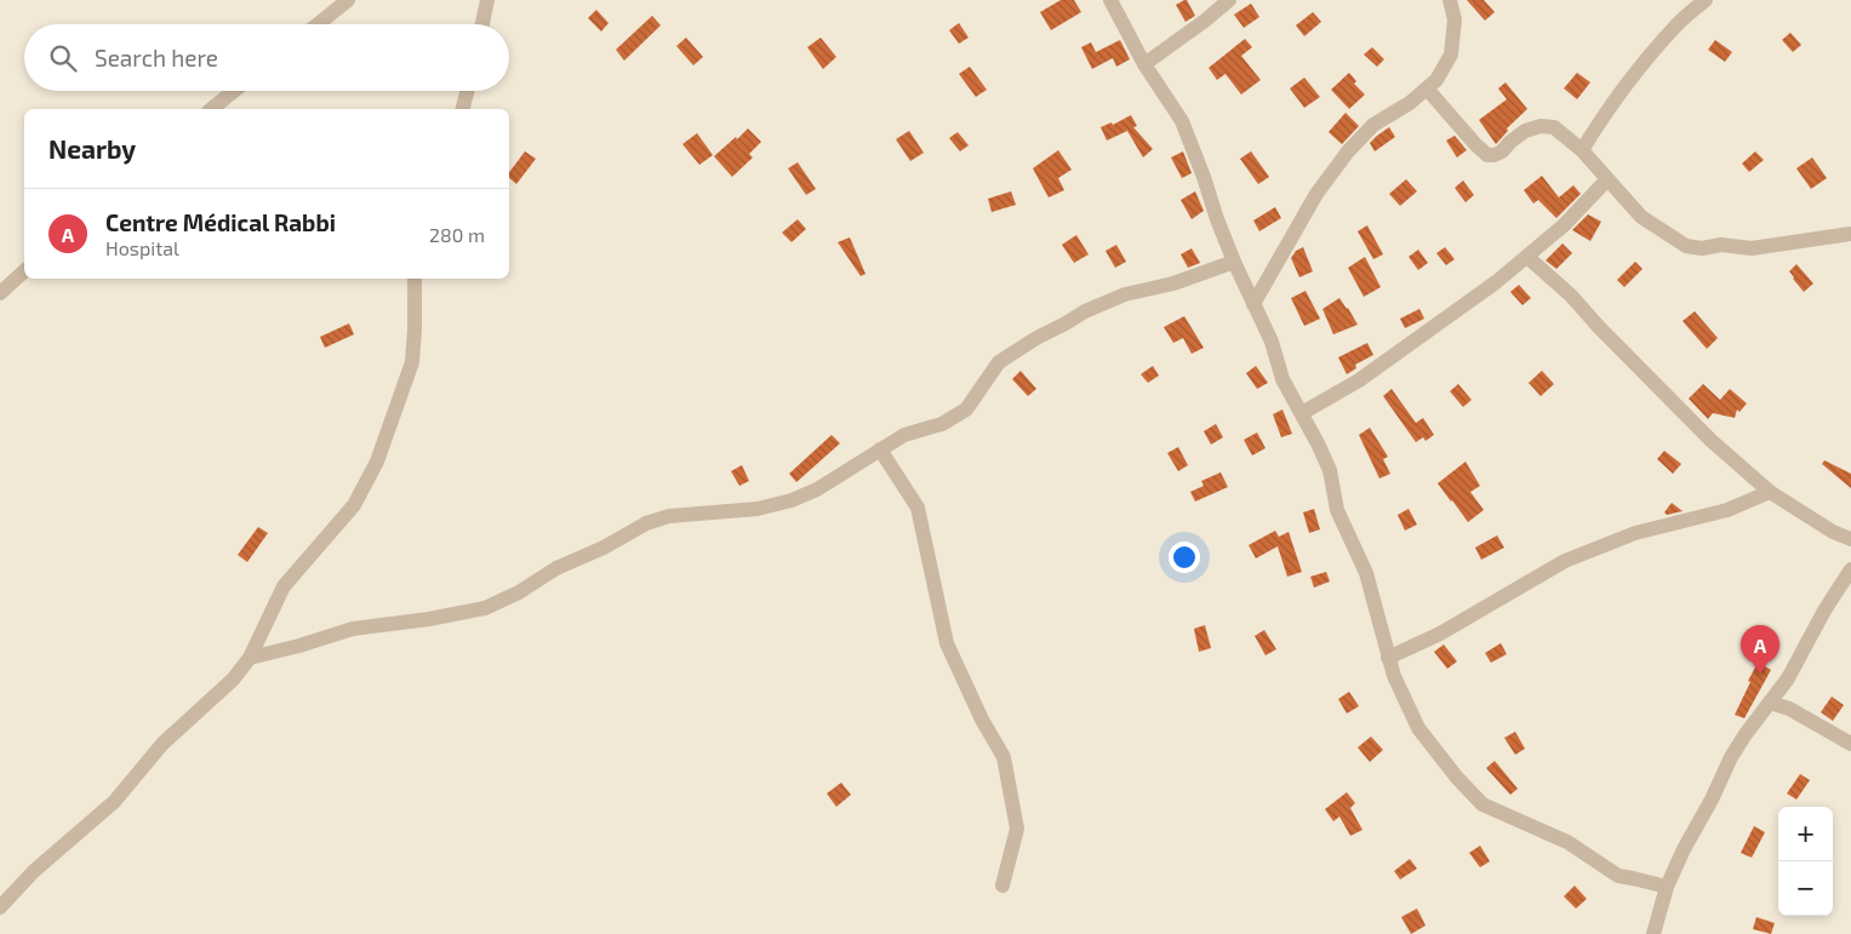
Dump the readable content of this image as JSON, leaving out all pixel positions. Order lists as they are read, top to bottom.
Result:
{
  "page": {
    "search": "Search here",
    "heading": "Nearby",
    "list": [
      {
        "mark": "A",
        "name": "Centre Médical Rabbi",
        "note": "Hospital",
        "value": "280 m"
      }
    ],
    "pins": "A",
    "map_buttons": ["+", "−"]
  }
}
